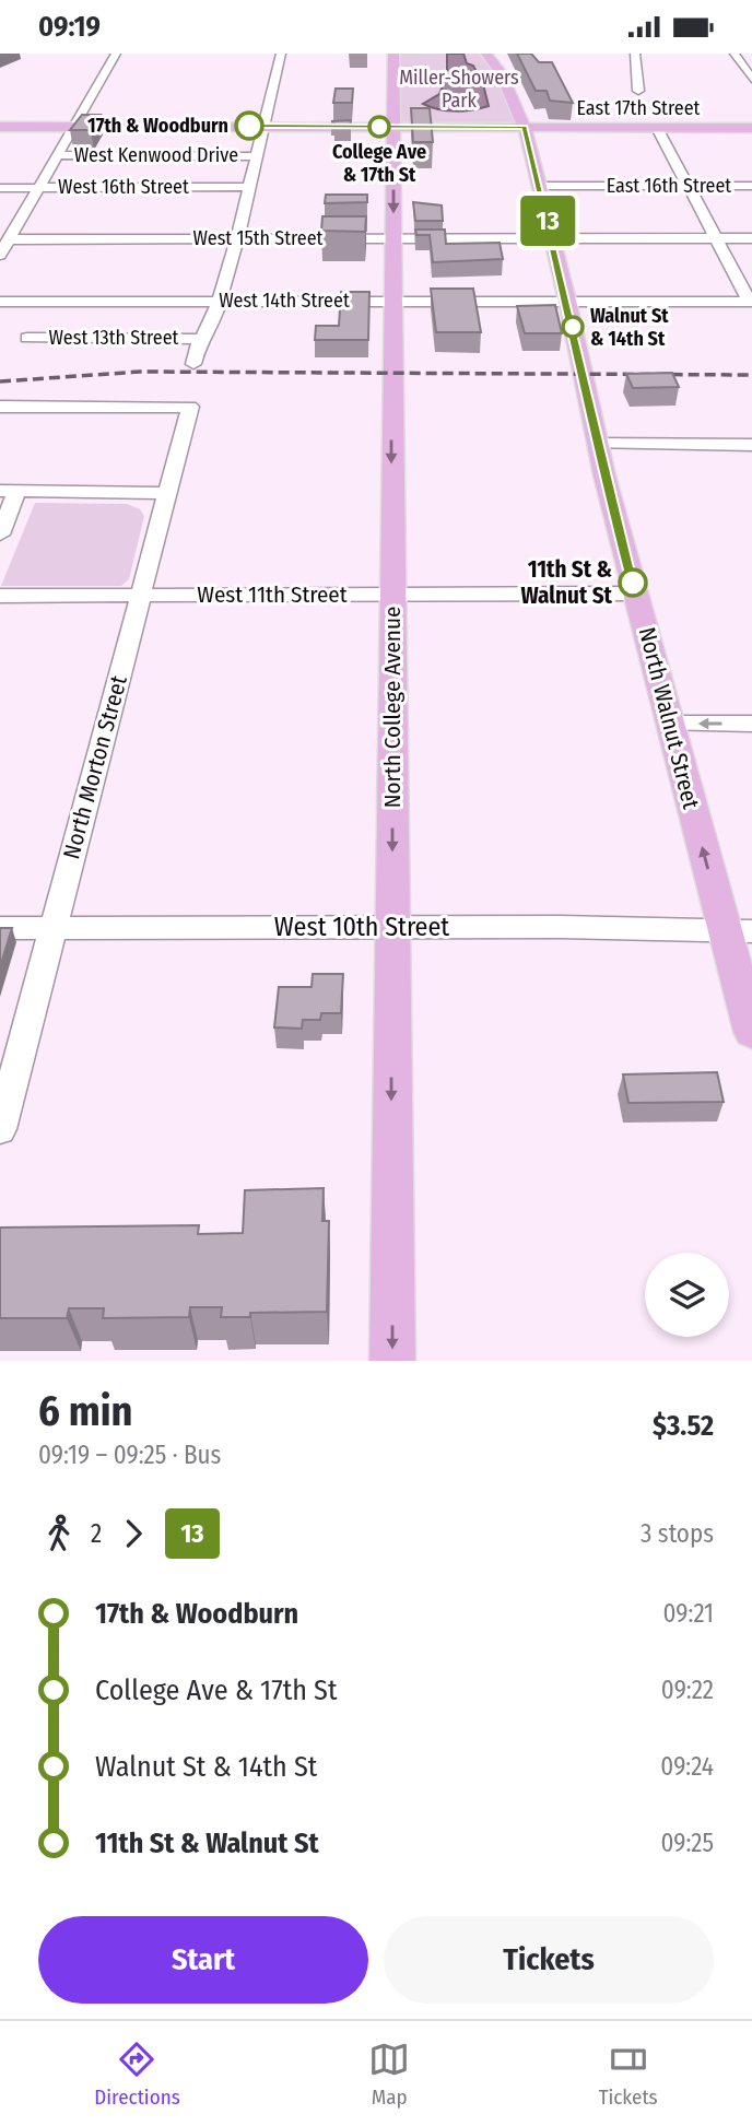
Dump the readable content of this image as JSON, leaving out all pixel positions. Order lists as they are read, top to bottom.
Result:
{
  "streets": {
    "main road": ["East 17th Street", "North College Avenue", "North Walnut Street"],
    "street": [
      "West Kenwood Drive",
      "East 16th Street",
      "West 16th Street",
      "West 15th Street",
      "West 14th Street",
      "West 13th Street",
      "West 11th Street",
      "North Morton Street",
      "West 10th Street"
    ]
  },
  "crossings": [
    ["East 17th Street", "North College Avenue"],
    ["East 17th Street", "North Walnut Street"],
    ["East 16th Street", "North Walnut Street"],
    ["West 15th Street", "North College Avenue"],
    ["West 15th Street", "North Walnut Street"],
    ["West 14th Street", "North College Avenue"],
    ["West 14th Street", "North Walnut Street"],
    ["West 11th Street", "North College Avenue"],
    ["West 11th Street", "North Walnut Street"],
    ["West 11th Street", "North Morton Street"],
    ["North College Avenue", "West 10th Street"],
    ["North Walnut Street", "West 10th Street"],
    ["North Morton Street", "West 10th Street"]
  ],
  "one_way": ["North College Avenue"],
  "parks": ["Miller-Showers Park"],
  "places": [
    "17th & Woodburn",
    "College Ave & 17th St",
    "Walnut St & 14th St",
    "11th St & Walnut St"
  ],
  "lines": ["bus line 13"],
  "page": {
    "status": "09:19",
    "on_map": "13",
    "heading": ["6 min", "09:19 – 09:25 · Bus", "$3.52"],
    "legs": ["2", "13", "3 stops"],
    "list": [
      {
        "name": "17th & Woodburn",
        "value": "09:21"
      },
      {
        "name": "College Ave & 17th St",
        "value": "09:22"
      },
      {
        "name": "Walnut St & 14th St",
        "value": "09:24"
      },
      {
        "name": "11th St & Walnut St",
        "value": "09:25"
      }
    ],
    "buttons": ["Start", "Tickets"],
    "tabs": ["Directions", "Map", "Tickets"]
  }
}
